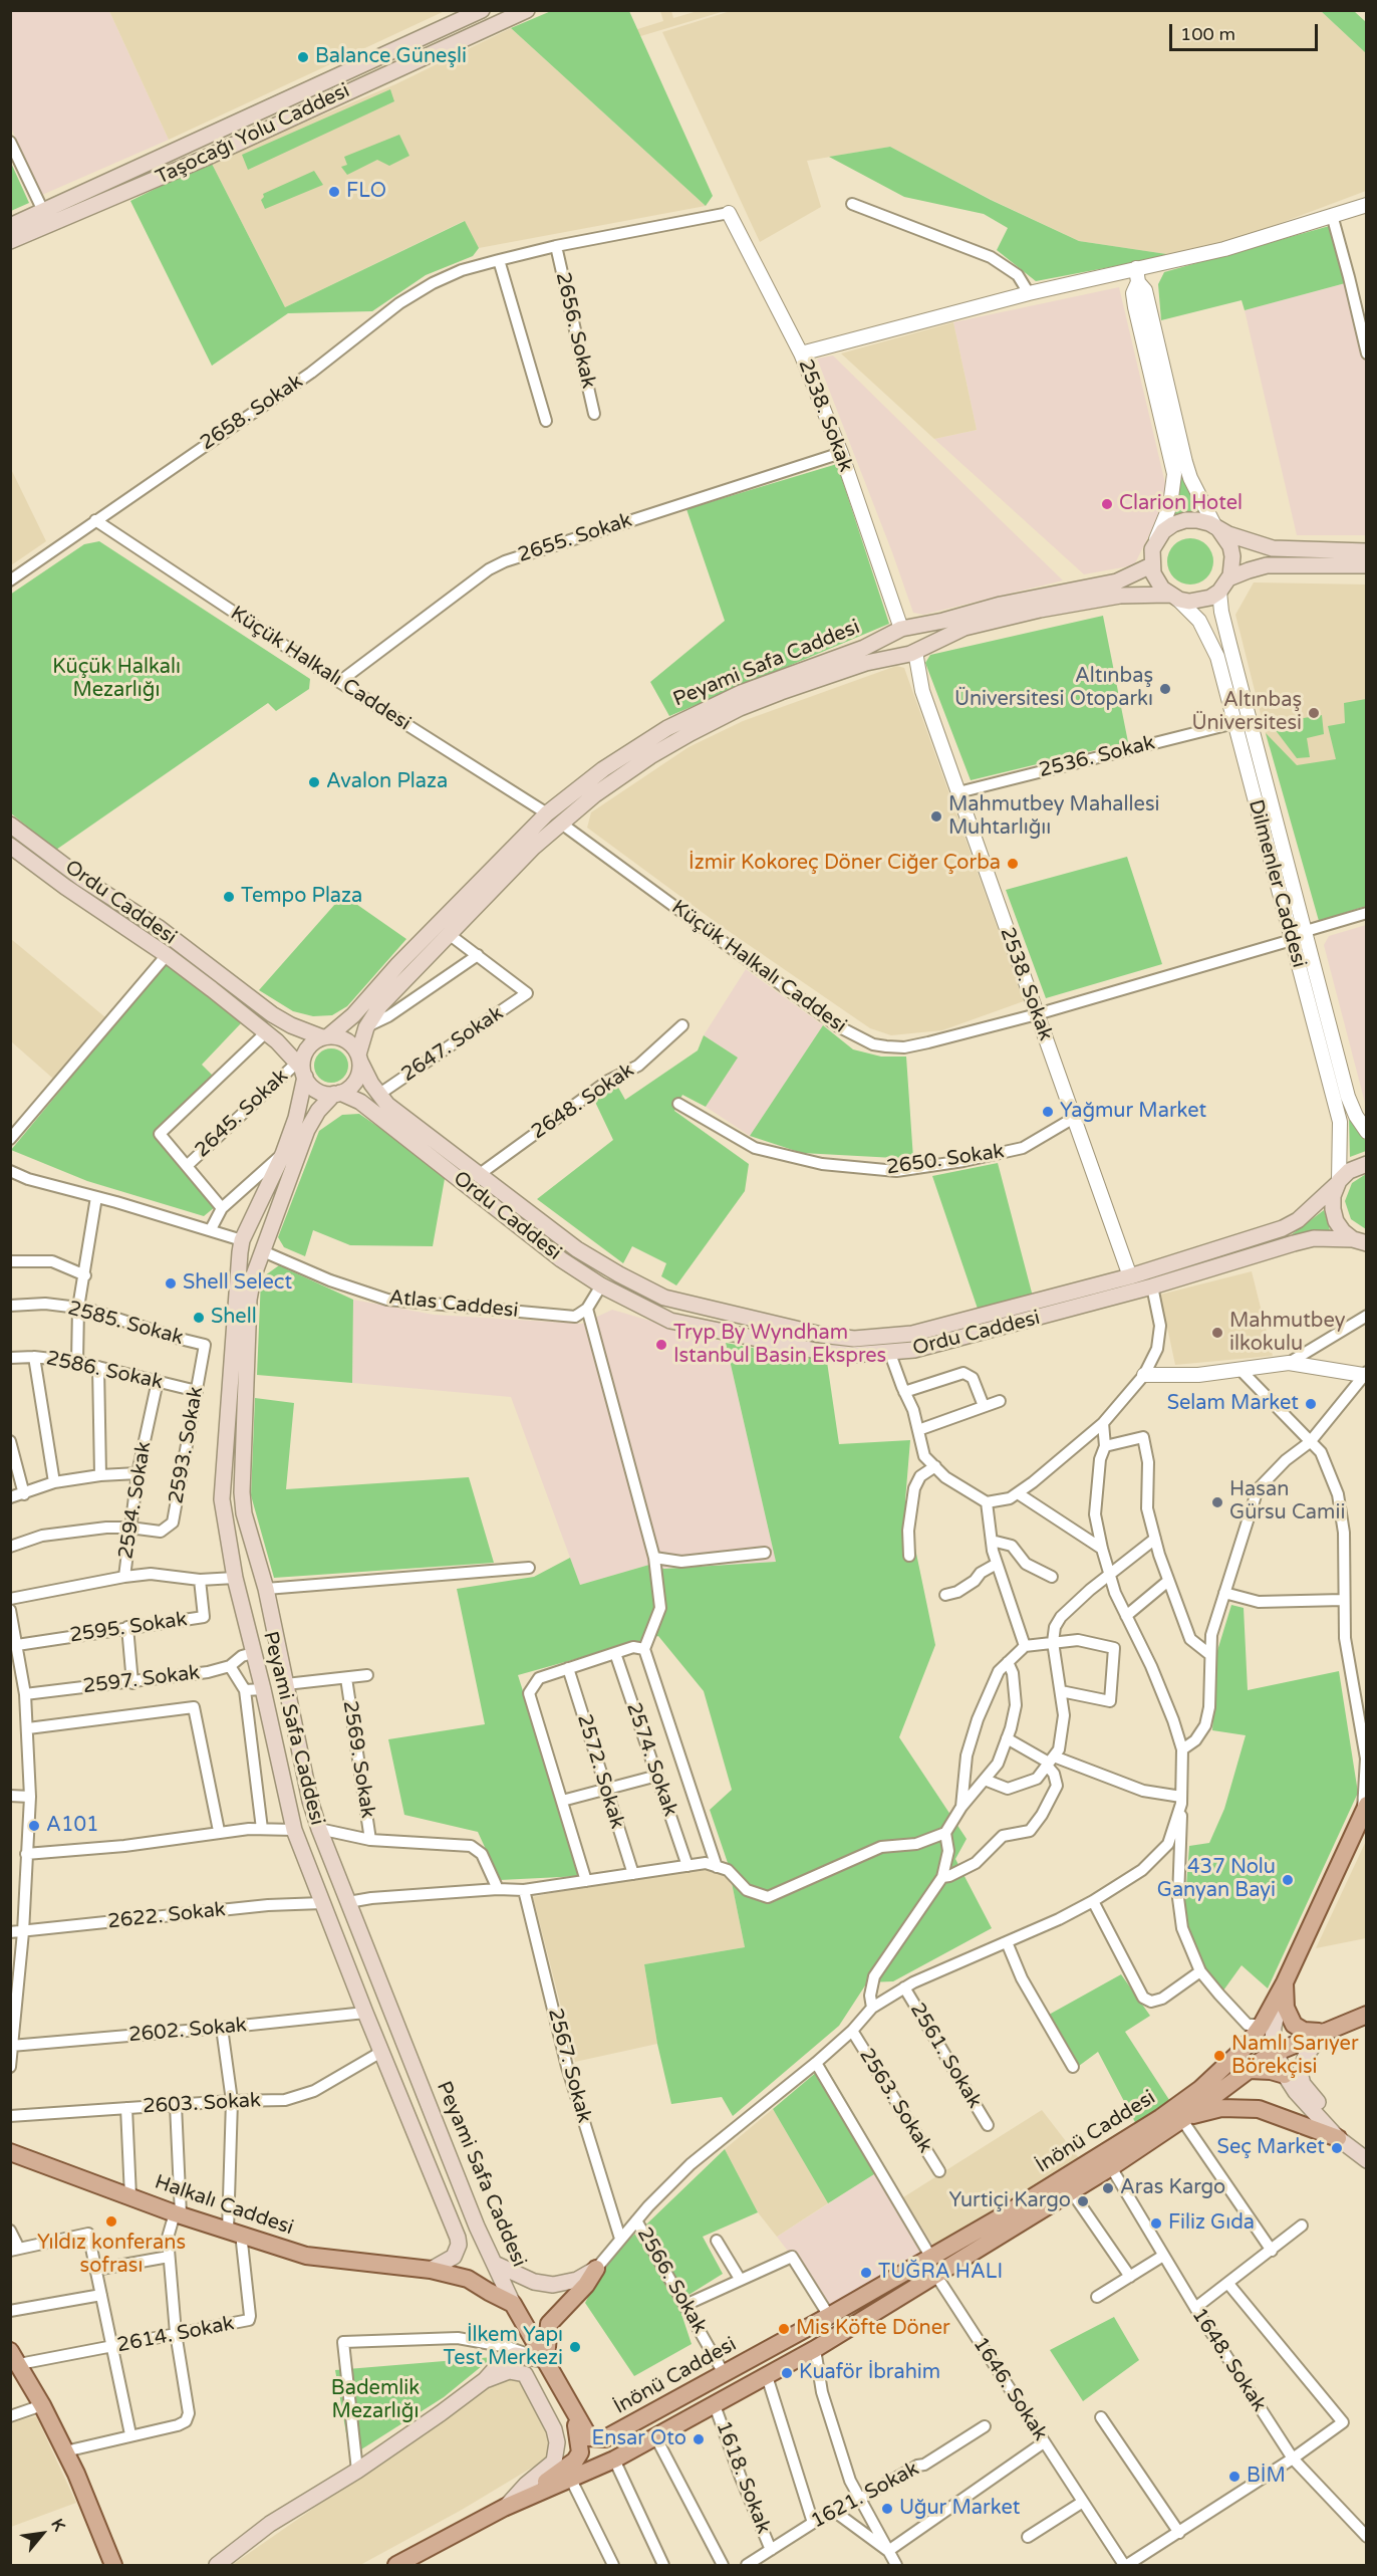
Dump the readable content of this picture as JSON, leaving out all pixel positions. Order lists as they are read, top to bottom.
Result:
{
  "streets": {
    "main road": [
      "Taşocağı Yolu Caddesi",
      "Peyami Safa Caddesi",
      "Ordu Caddesi",
      "İnönü Caddesi",
      "Halkalı Caddesi"
    ],
    "street": [
      "2656. Sokak",
      "2658. Sokak",
      "2538. Sokak",
      "2655. Sokak",
      "Küçük Halkalı Caddesi",
      "2536. Sokak",
      "Dilmenler Caddesi",
      "2647. Sokak",
      "2648. Sokak",
      "2645. Sokak",
      "2650. Sokak",
      "Atlas Caddesi",
      "2585. Sokak",
      "2586. Sokak",
      "2593. Sokak",
      "2594. Sokak",
      "2595. Sokak",
      "2597. Sokak",
      "2569. Sokak",
      "2574. Sokak",
      "2572. Sokak",
      "2622. Sokak",
      "2602. Sokak",
      "2561. Sokak",
      "2567. Sokak",
      "2563. Sokak",
      "2603. Sokak",
      "2566. Sokak",
      "2614. Sokak",
      "1648. Sokak",
      "1646. Sokak",
      "1618. Sokak",
      "1621. Sokak"
    ]
  },
  "crossings": [
    ["2656. Sokak", "2658. Sokak"],
    ["2658. Sokak", "2538. Sokak"],
    ["2658. Sokak", "Küçük Halkalı Caddesi"],
    ["2538. Sokak", "2655. Sokak"],
    ["2538. Sokak", "Peyami Safa Caddesi"],
    ["2538. Sokak", "Küçük Halkalı Caddesi"],
    ["2538. Sokak", "2536. Sokak"],
    ["2538. Sokak", "Ordu Caddesi"],
    ["2538. Sokak", "2650. Sokak"],
    ["2655. Sokak", "Küçük Halkalı Caddesi"],
    ["Peyami Safa Caddesi", "Küçük Halkalı Caddesi"],
    ["Peyami Safa Caddesi", "Dilmenler Caddesi"],
    ["Peyami Safa Caddesi", "Ordu Caddesi"],
    ["Peyami Safa Caddesi", "2645. Sokak"],
    ["Peyami Safa Caddesi", "Atlas Caddesi"],
    ["Peyami Safa Caddesi", "2597. Sokak"],
    ["Peyami Safa Caddesi", "2622. Sokak"],
    ["Peyami Safa Caddesi", "2602. Sokak"],
    ["Peyami Safa Caddesi", "2603. Sokak"],
    ["Peyami Safa Caddesi", "İnönü Caddesi"],
    ["Peyami Safa Caddesi", "Halkalı Caddesi"],
    ["Küçük Halkalı Caddesi", "Dilmenler Caddesi"],
    ["2536. Sokak", "Dilmenler Caddesi"],
    ["Dilmenler Caddesi", "Ordu Caddesi"],
    ["Ordu Caddesi", "2647. Sokak"],
    ["Ordu Caddesi", "2648. Sokak"],
    ["Ordu Caddesi", "2645. Sokak"],
    ["2585. Sokak", "2593. Sokak"],
    ["2586. Sokak", "2593. Sokak"],
    ["2586. Sokak", "2594. Sokak"],
    ["2593. Sokak", "2594. Sokak"],
    ["İnönü Caddesi", "2566. Sokak"],
    ["İnönü Caddesi", "1648. Sokak"],
    ["İnönü Caddesi", "1646. Sokak"],
    ["İnönü Caddesi", "1618. Sokak"],
    ["Halkalı Caddesi", "2614. Sokak"],
    ["1618. Sokak", "1621. Sokak"]
  ],
  "parks": ["Küçük Halkalı Mezarlığı", "Bademlik Mezarlığı"],
  "places": [
    "Balance Güneşli",
    "FLO",
    "Clarion Hotel",
    "Altınbaş Üniversitesi Otoparkı",
    "Altınbaş Üniversitesi",
    "Avalon Plaza",
    "Mahmutbey Mahallesi Muhtarlığıı",
    "İzmir Kokoreç Döner Ciğer Çorba",
    "Tempo Plaza",
    "Yağmur Market",
    "Shell Select",
    "Shell",
    "Mahmutbey ilkokulu",
    "Tryp By Wyndham Istanbul Basin Ekspres",
    "Selam Market",
    "Hasan Gürsu Camii",
    "A101",
    "437 Nolu Ganyan Bayi",
    "Namlı Sarıyer Börekçisi",
    "Seç Market",
    "Aras Kargo",
    "Yurtiçi Kargo",
    "Yıldız konferans sofrası",
    "Filiz Gıda",
    "TUĞRA HALI",
    "Mis Köfte Döner",
    "İlkem Yapı Test Merkezi",
    "Kuaför İbrahim",
    "Ensar Oto",
    "BİM",
    "Uğur Market"
  ],
  "scale_bar": "100 m",
  "north": "top right"
}
